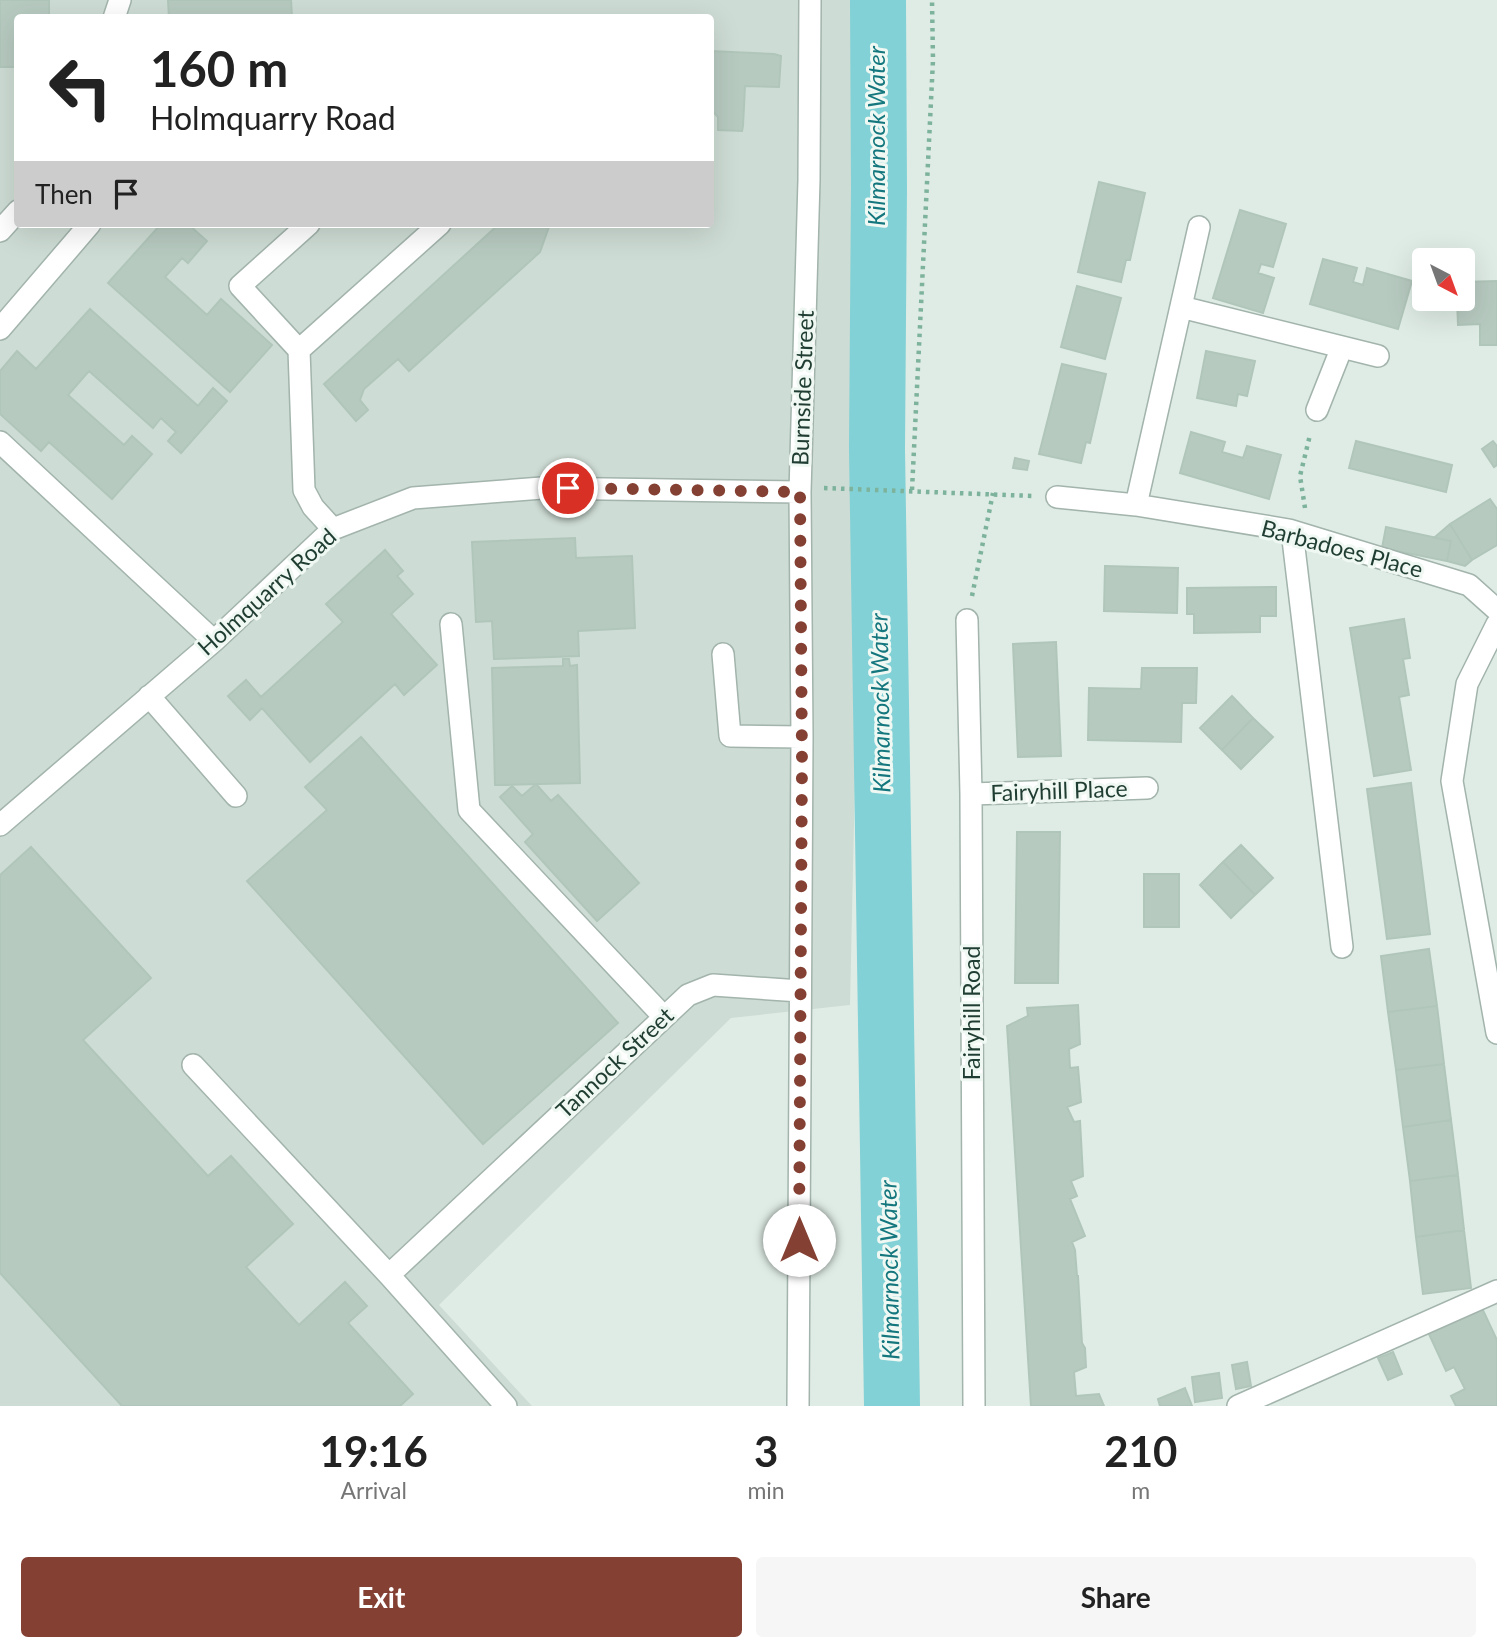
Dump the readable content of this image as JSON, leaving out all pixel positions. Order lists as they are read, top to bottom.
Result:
{
  "streets": {
    "street": [
      "Burnside Street",
      "Barbadoes Place",
      "Holmquarry Road",
      "Fairyhill Place",
      "Fairyhill Road",
      "Tannock Street"
    ]
  },
  "crossings": [
    ["Burnside Street", "Holmquarry Road"],
    ["Burnside Street", "Tannock Street"],
    ["Fairyhill Place", "Fairyhill Road"]
  ],
  "water": ["Kilmarnock Water"],
  "north": "bottom right",
  "page": {
    "turn": ["160 m", "Holmquarry Road"],
    "then": "Then",
    "eta": [
      "19:16",
      "Arrival",
      "3",
      "min",
      "210",
      "m"
    ],
    "buttons": ["Exit", "Share"]
  }
}
